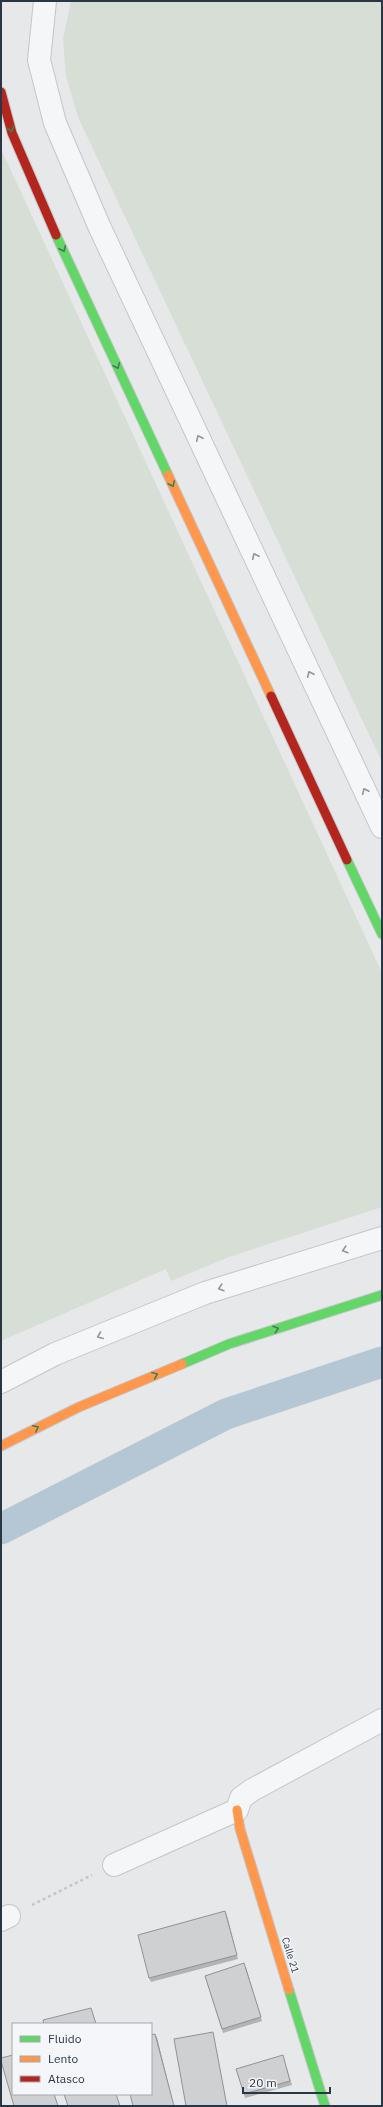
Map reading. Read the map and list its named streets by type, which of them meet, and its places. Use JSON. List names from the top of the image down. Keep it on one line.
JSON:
{"streets":{"street":["Calle 21"]},"legend":["Fluido","Lento","Atasco"],"scale_bar":"20 m"}
